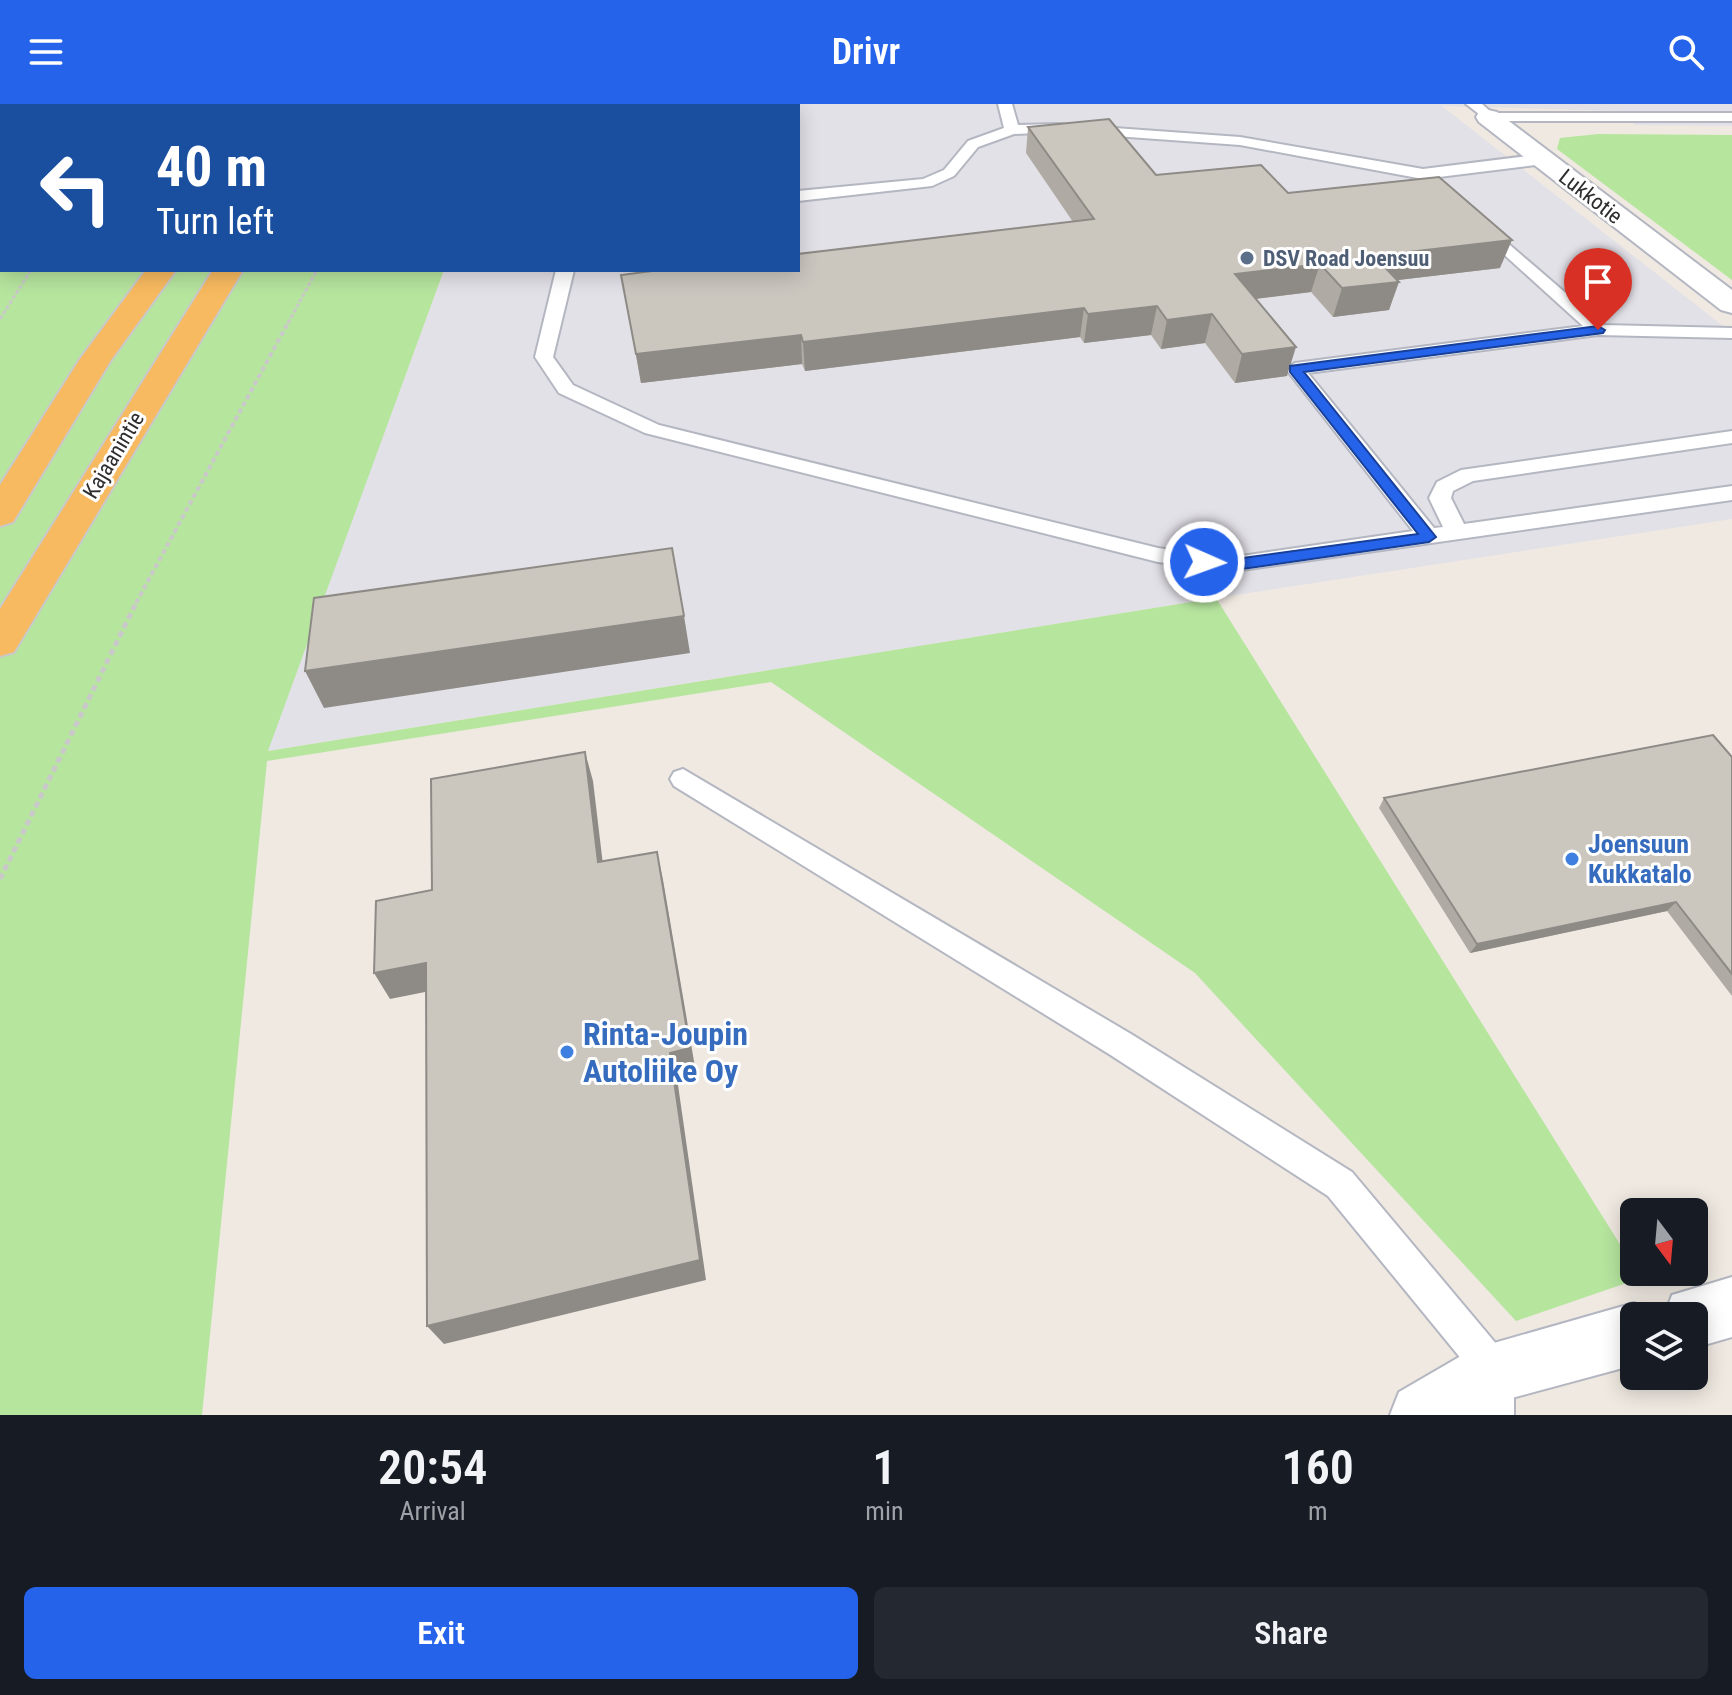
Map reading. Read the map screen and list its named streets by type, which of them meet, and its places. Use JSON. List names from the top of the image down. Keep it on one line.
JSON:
{"streets":{"highway":["Kajaanintie"],"street":["Lukkotie"]},"places":["DSV Road Joensuu","Joensuun Kukkatalo","Rinta-Joupin Autoliike Oy"],"north":"bottom","page":{"header":"Drivr","turn":["40 m","Turn left"],"eta":["20:54","Arrival","1","min","160","m"],"buttons":["Exit","Share"]}}
